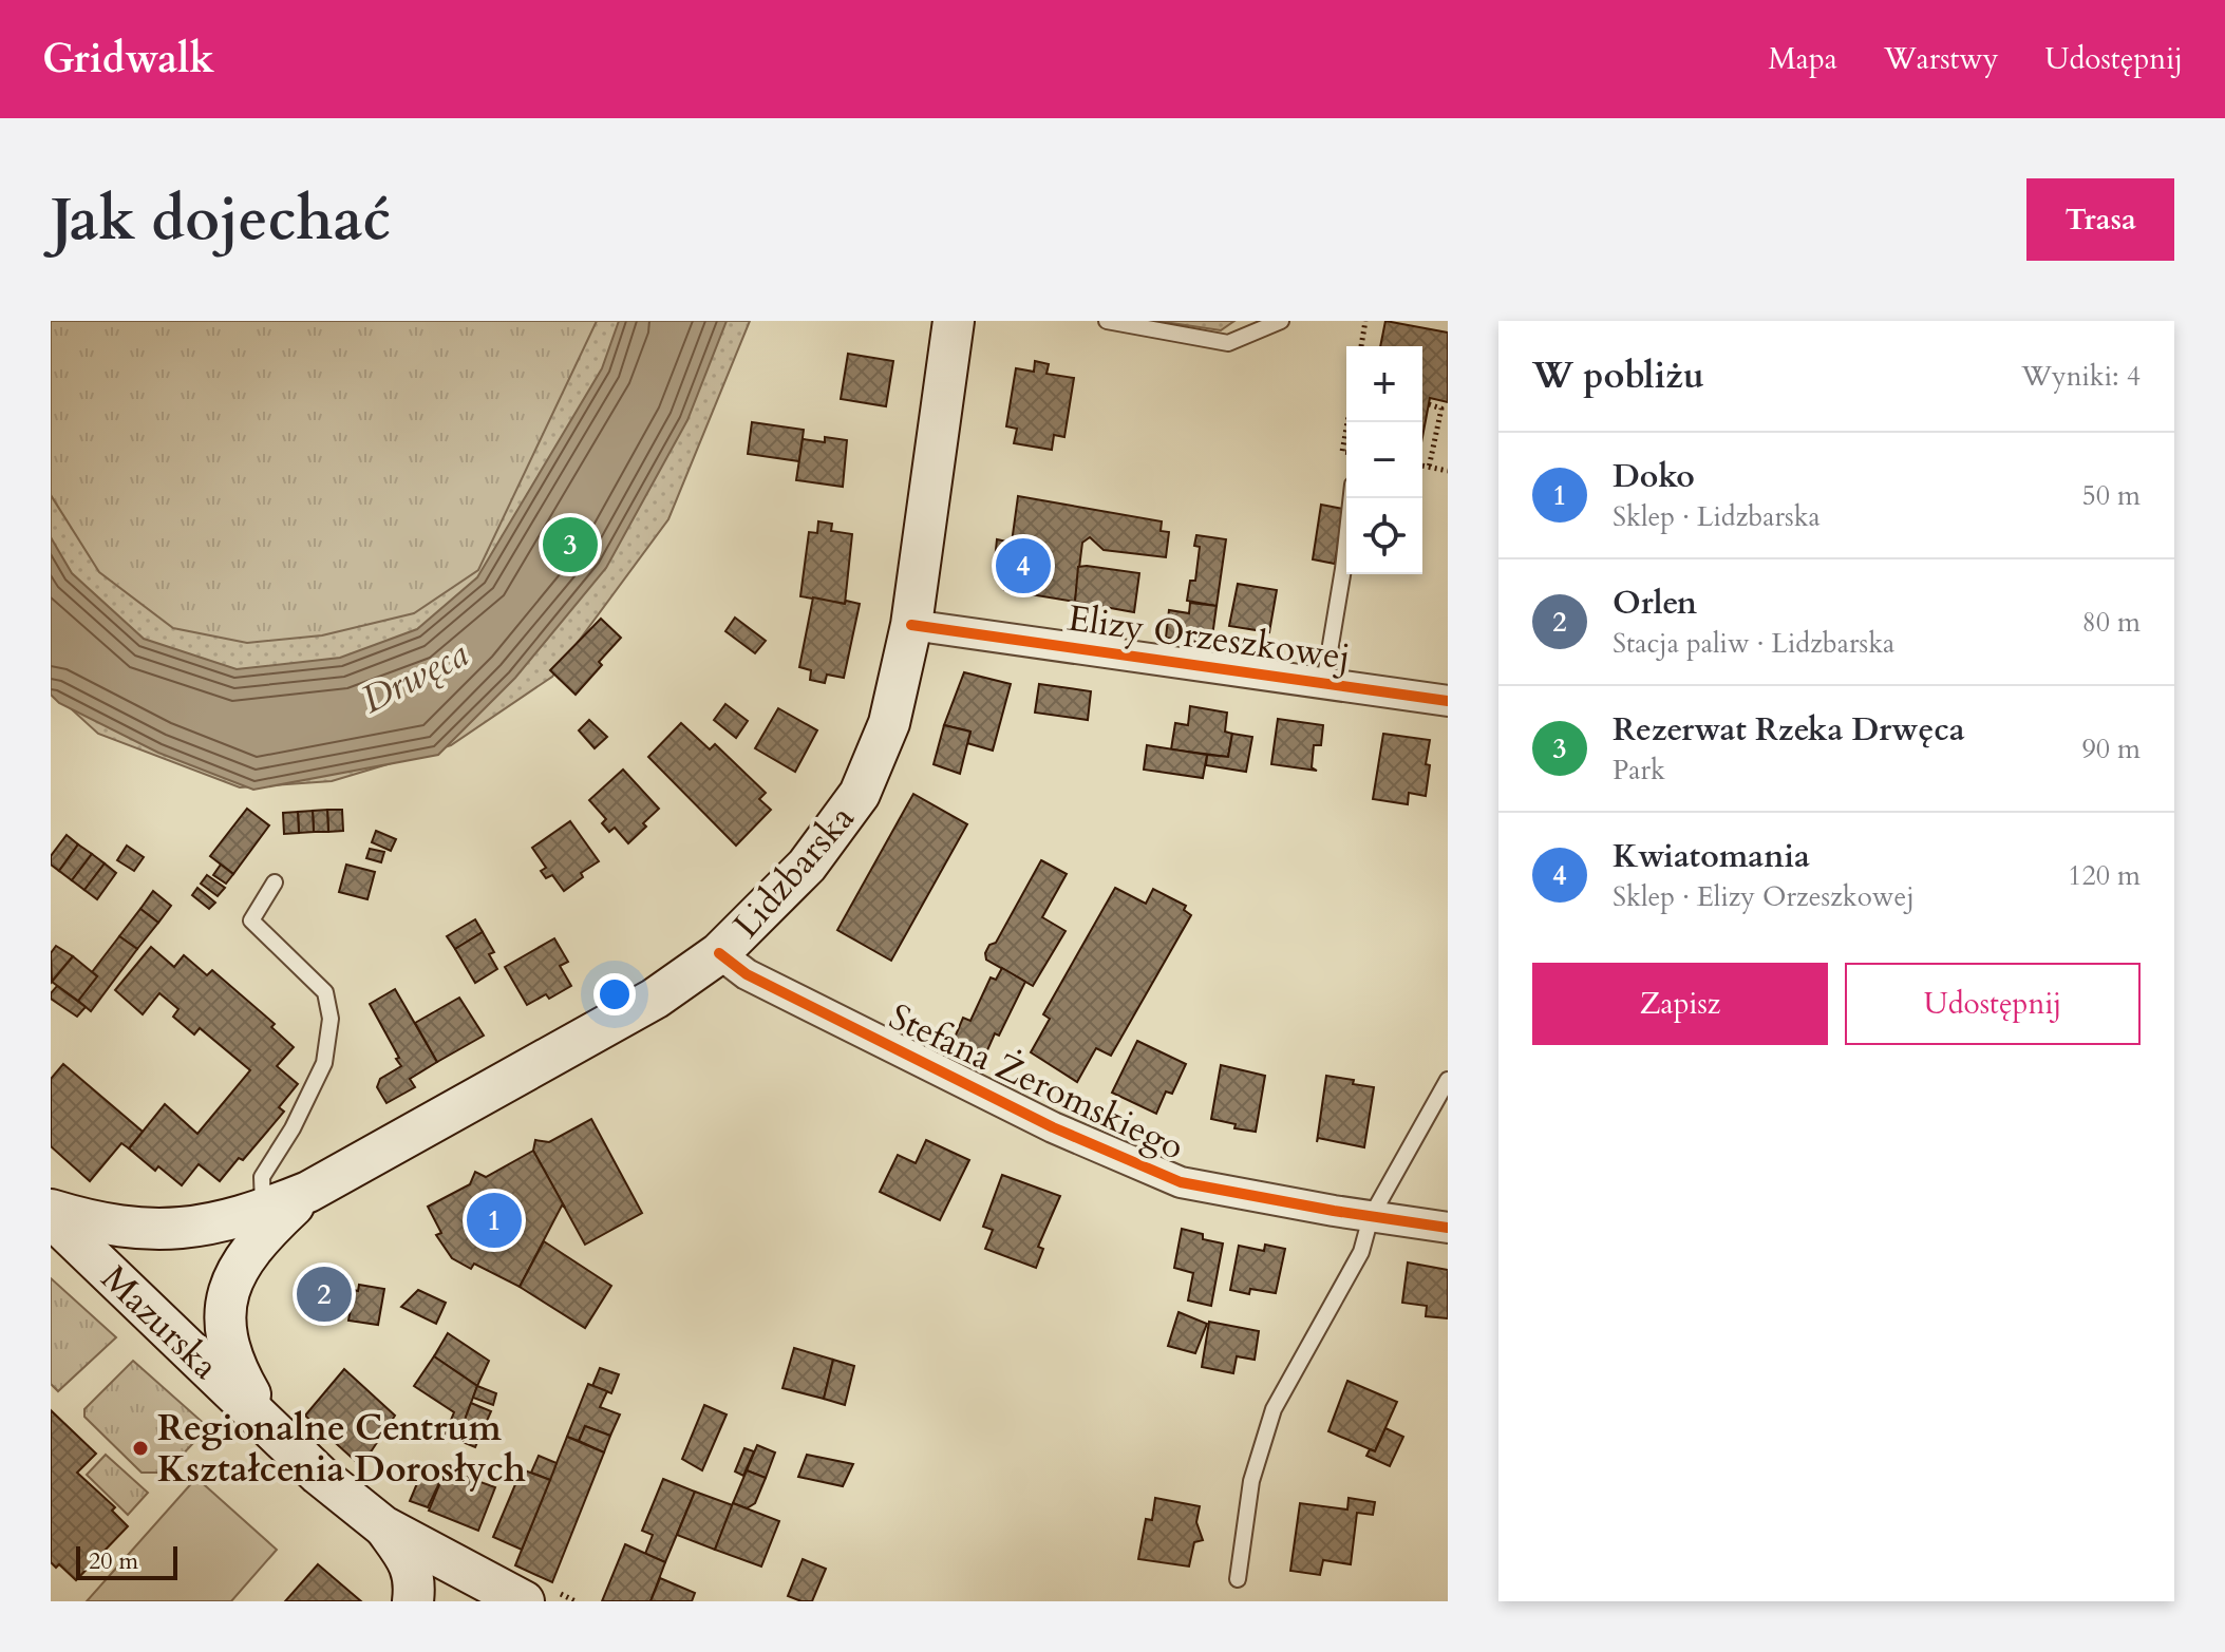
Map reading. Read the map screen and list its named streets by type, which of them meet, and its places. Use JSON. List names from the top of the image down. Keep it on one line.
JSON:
{"streets":{"main road":["Lidzbarska","Mazurska"],"street":["Elizy Orzeszkowej","Stefana Żeromskiego"]},"crossings":[["Elizy Orzeszkowej","Lidzbarska"],["Lidzbarska","Stefana Żeromskiego"],["Lidzbarska","Mazurska"]],"water":["Drwęca"],"places":["Regionalne Centrum Kształcenia Dorosłych"],"scale_bar":"20 m","page":{"header":"Gridwalk","nav":["Mapa","Warstwy","Udostępnij"],"buttons":["Trasa",["Zapisz","Udostępnij"]],"title":"Jak dojechać","heading":["W pobliżu","Wyniki: 4"],"map_buttons":["+","−"],"list":[{"mark":"1","name":"Doko","note":"Sklep · Lidzbarska","value":"50 m"},{"mark":"2","name":"Orlen","note":"Stacja paliw · Lidzbarska","value":"80 m"},{"mark":"3","name":"Rezerwat Rzeka Drwęca","note":"Park","value":"90 m"},{"mark":"4","name":"Kwiatomania","note":"Sklep · Elizy Orzeszkowej","value":"120 m"}],"pins":["3","4","1","2"],"scale":"20 m"}}
